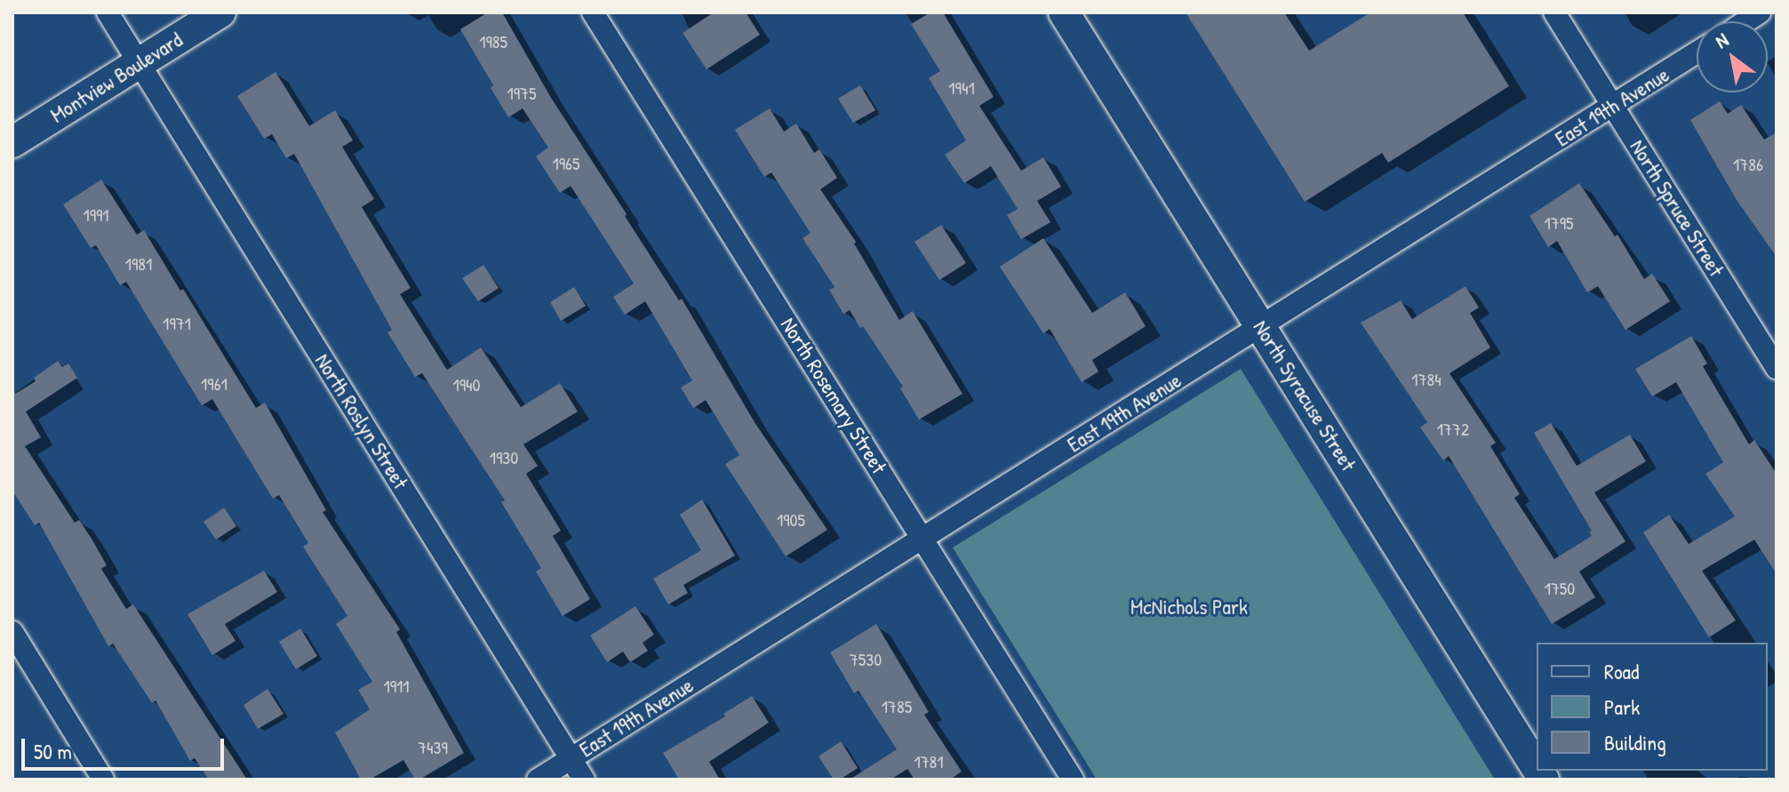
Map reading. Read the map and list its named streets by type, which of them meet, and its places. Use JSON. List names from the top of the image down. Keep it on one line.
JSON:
{"streets":{"street":["Montview Boulevard","East 19th Avenue","North Spruce Street","North Rosemary Street","North Syracuse Street","North Roslyn Street"]},"crossings":[["Montview Boulevard","North Roslyn Street"],["East 19th Avenue","North Spruce Street"],["East 19th Avenue","North Rosemary Street"],["East 19th Avenue","North Syracuse Street"],["East 19th Avenue","North Roslyn Street"]],"parks":["McNichols Park"],"house_numbers":["1985","1941","1975","1965","1786","1991","1795","1981","1971","1784","1961","1940","1772","1930","1905","1750","7530","1911","1785","7439","1781"],"legend":["Road","Park","Building"],"scale_bar":"50 m","north":"top left"}
